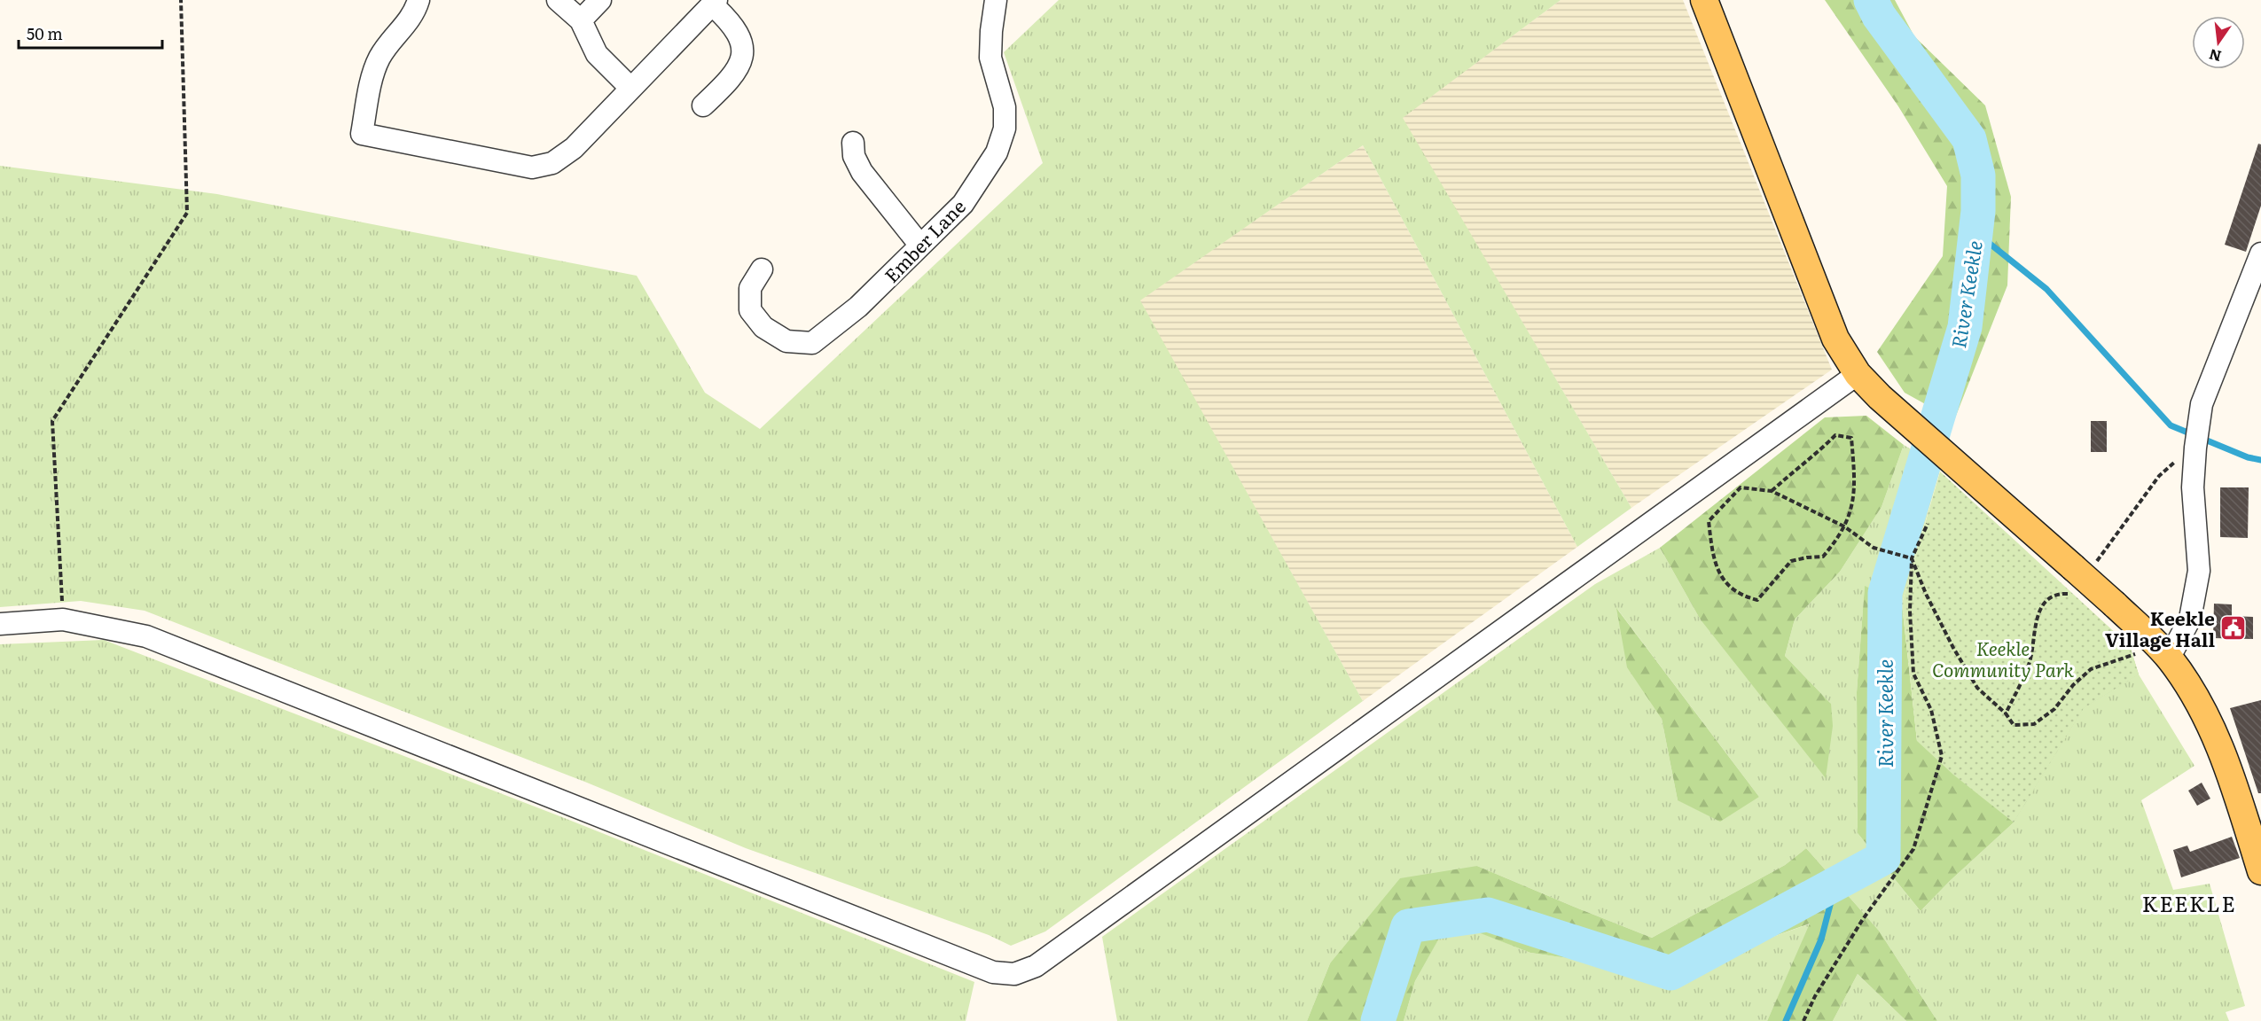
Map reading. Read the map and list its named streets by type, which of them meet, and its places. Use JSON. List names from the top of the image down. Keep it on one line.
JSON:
{"streets":{"street":["Ember Lane"]},"districts":["KEEKLE"],"water":["River Keekle"],"parks":["Keekle Community Park"],"places":{"public building":["Keekle Village Hall"]},"scale_bar":"50 m","north":"bottom"}
